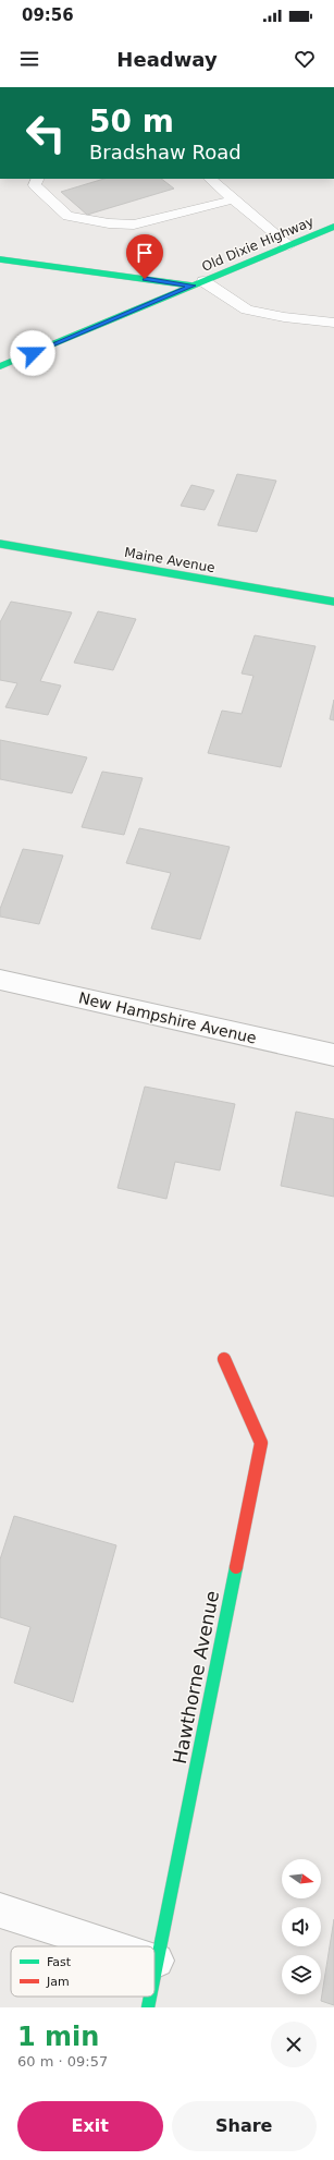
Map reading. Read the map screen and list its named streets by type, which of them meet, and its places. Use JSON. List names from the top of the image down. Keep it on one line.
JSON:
{"streets":{"street":["Old Dixie Highway","Maine Avenue","New Hampshire Avenue","Hawthorne Avenue"]},"legend":["Fast","Jam"],"north":"right","page":{"status":"09:56","header":"Headway","turn":["50 m","Bradshaw Road"],"heading":["1 min","60 m · 09:57"],"buttons":["Exit","Share"]}}
